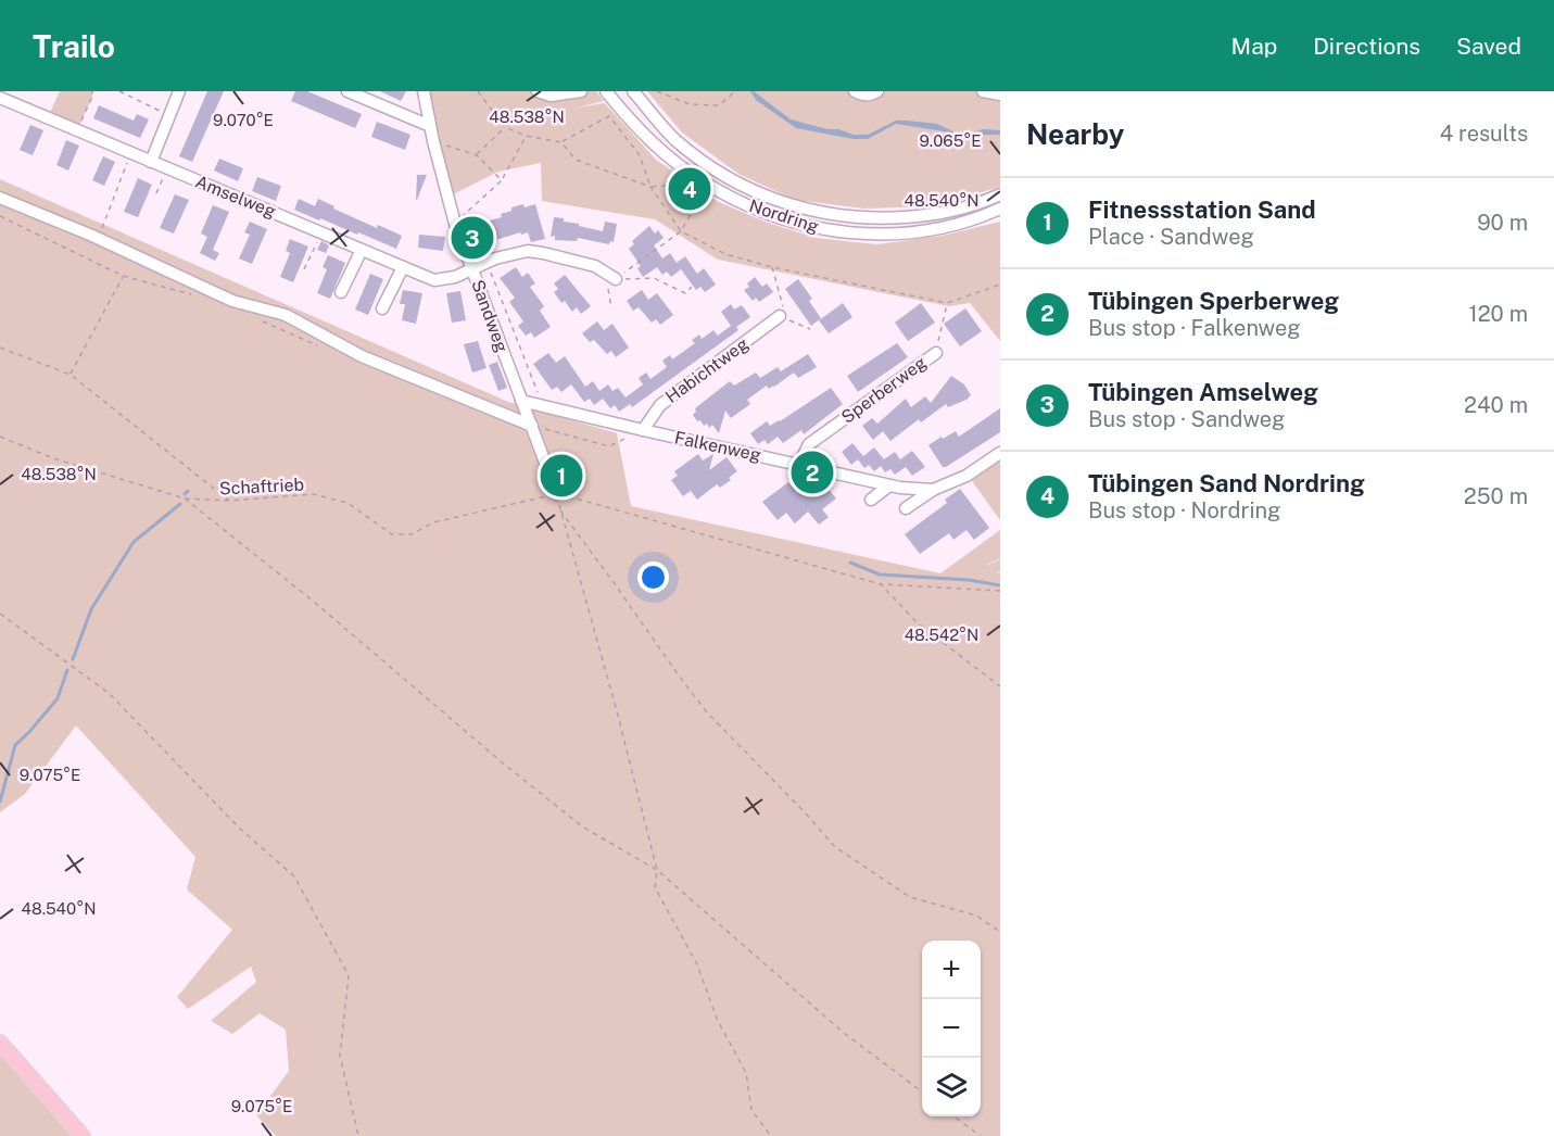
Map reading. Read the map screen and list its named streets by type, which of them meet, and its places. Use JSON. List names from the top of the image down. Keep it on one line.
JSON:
{"streets":{"street":["Amselweg","Nordring","Sandweg","Habichtweg","Sperberweg","Falkenweg"],"path":["Schaftrieb"]},"crossings":[["Amselweg","Sandweg"],["Sandweg","Falkenweg"],["Sandweg","Schaftrieb"],["Habichtweg","Falkenweg"],["Sperberweg","Falkenweg"]],"page":{"header":"Trailo","nav":["Map","Directions","Saved"],"heading":["Nearby","4 results"],"pins":["4","3","2","1"],"list":[{"mark":"1","name":"Fitnessstation Sand","note":"Place · Sandweg","value":"90 m"},{"mark":"2","name":"Tübingen Sperberweg","note":"Bus stop · Falkenweg","value":"120 m"},{"mark":"3","name":"Tübingen Amselweg","note":"Bus stop · Sandweg","value":"240 m"},{"mark":"4","name":"Tübingen Sand Nordring","note":"Bus stop · Nordring","value":"250 m"}],"map_buttons":["+","−"]},"coordinates":["48.538°N","9.070°E","9.065°E","48.540°N","48.542°N","9.075°E"]}
